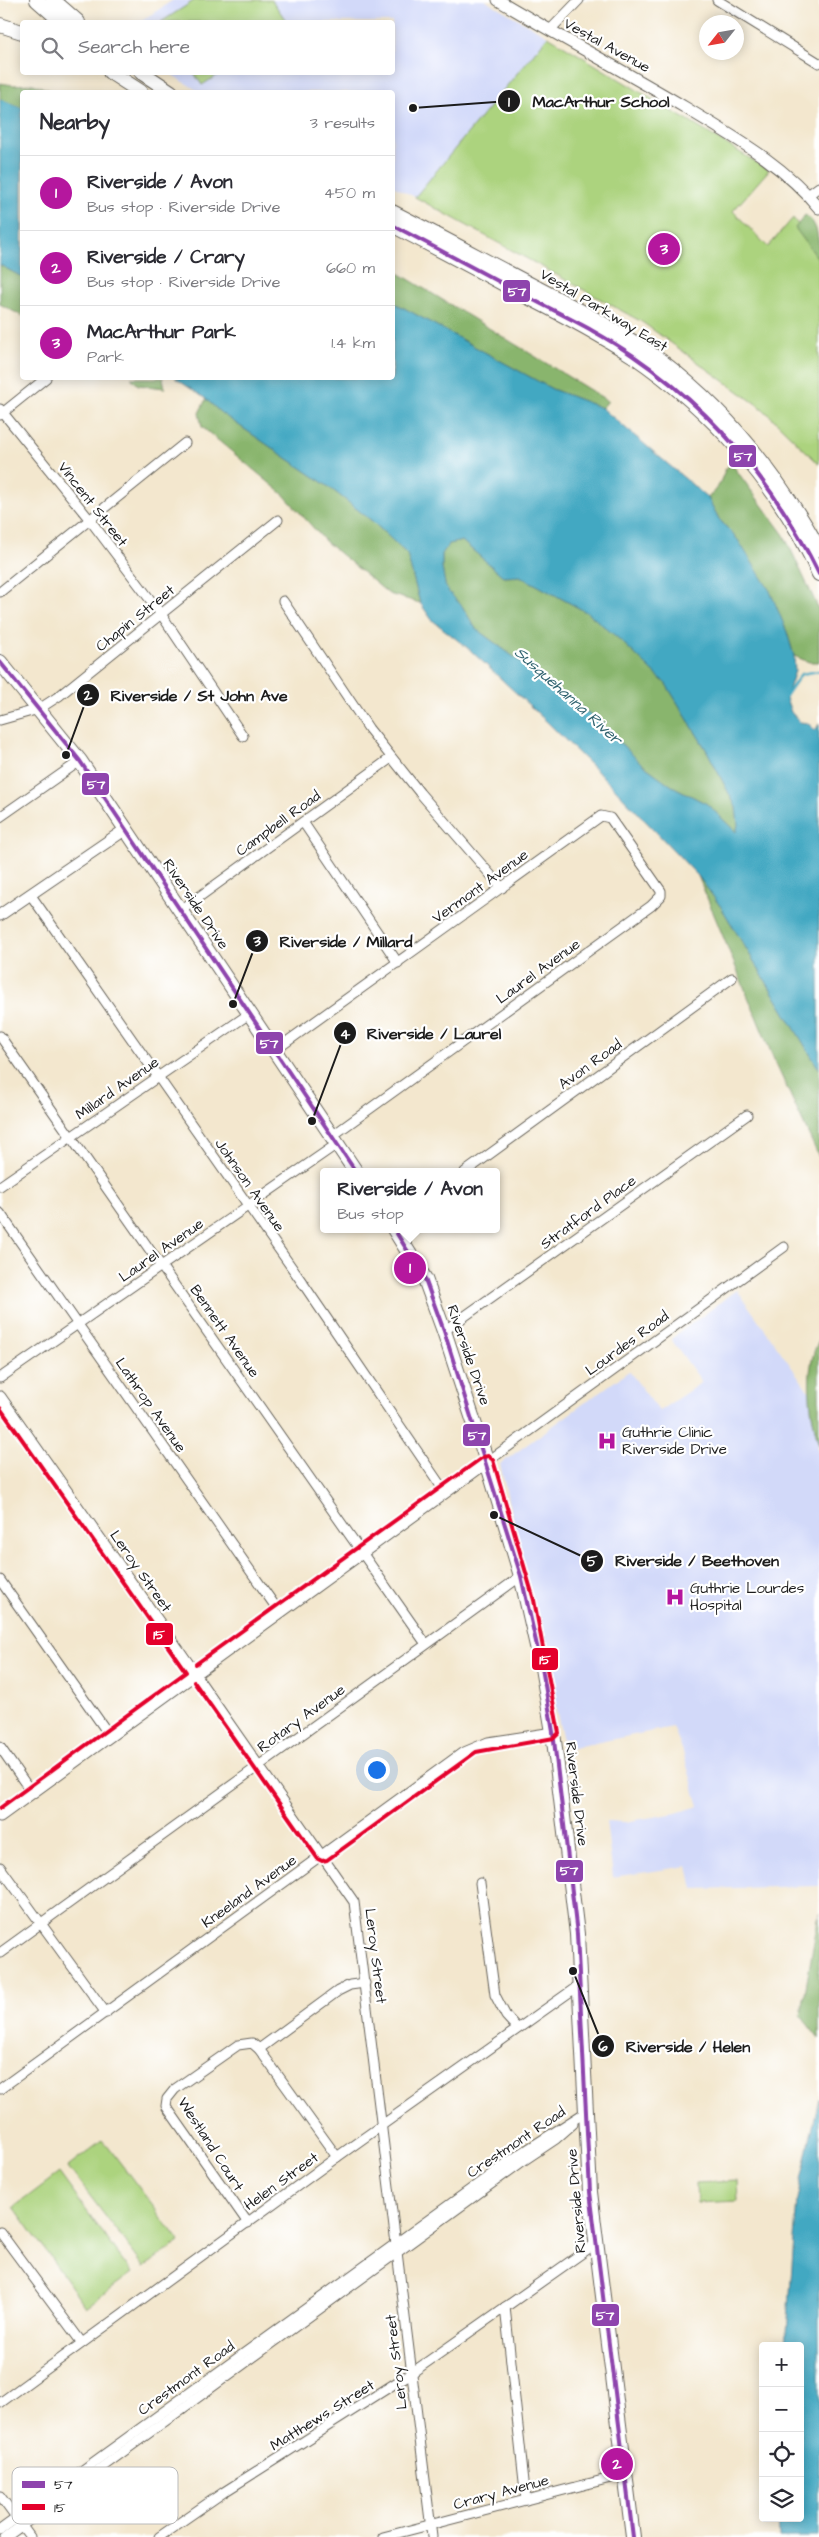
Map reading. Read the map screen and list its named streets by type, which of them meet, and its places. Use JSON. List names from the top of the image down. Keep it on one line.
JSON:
{"streets":{"main road":["Vestal Parkway East","Riverside Drive"],"street":["Vestal Avenue","Vincent Street","Chapin Street","Campbell Road","Vermont Avenue","Laurel Avenue","Avon Road","Millard Avenue","Johnson Avenue","Stratford Place","Bennett Avenue","Lourdes Road","Lathrop Avenue","Leroy Street","Rotary Avenue","Kneeland Avenue","Crestmont Road","Westland Court","Helen Street","Matthews Street","Crary Avenue"]},"crossings":[["Vincent Street","Chapin Street"],["Chapin Street","Riverside Drive"],["Campbell Road","Riverside Drive"],["Vermont Avenue","Riverside Drive"],["Vermont Avenue","Laurel Avenue"],["Riverside Drive","Laurel Avenue"],["Riverside Drive","Millard Avenue"],["Riverside Drive","Stratford Place"],["Riverside Drive","Lourdes Road"],["Riverside Drive","Rotary Avenue"],["Riverside Drive","Kneeland Avenue"],["Riverside Drive","Crestmont Road"],["Riverside Drive","Helen Street"],["Riverside Drive","Matthews Street"],["Riverside Drive","Crary Avenue"],["Laurel Avenue","Johnson Avenue"],["Laurel Avenue","Bennett Avenue"],["Laurel Avenue","Lathrop Avenue"],["Millard Avenue","Johnson Avenue"],["Millard Avenue","Bennett Avenue"],["Bennett Avenue","Rotary Avenue"],["Leroy Street","Rotary Avenue"],["Leroy Street","Kneeland Avenue"],["Leroy Street","Crestmont Road"],["Leroy Street","Helen Street"],["Leroy Street","Matthews Street"],["Leroy Street","Crary Avenue"],["Westland Court","Helen Street"]],"water":["Susquehanna River"],"places":{"other":["MacArthur School","Riverside / St John Ave","Riverside / Millard","Riverside / Laurel","Riverside / Beethoven","Riverside / Helen"],"hospital":["Guthrie Clinic Riverside Drive","Guthrie Lourdes Hospital"]},"lines":["transit line 57","transit line 15"],"legend":["57","15"],"north":"bottom left","page":{"search":"Search here","heading":["Nearby","3 results"],"list":[{"mark":"1","name":"Riverside / Avon","note":"Bus stop · Riverside Drive","value":"450 m"},{"mark":"2","name":"Riverside / Crary","note":"Bus stop · Riverside Drive","value":"660 m"},{"mark":"3","name":"MacArthur Park","note":"Park","value":"1.4 km"}],"pins":["3","1","2"],"popup":["Riverside / Avon","Bus stop"],"map_buttons":["+","−"]}}
